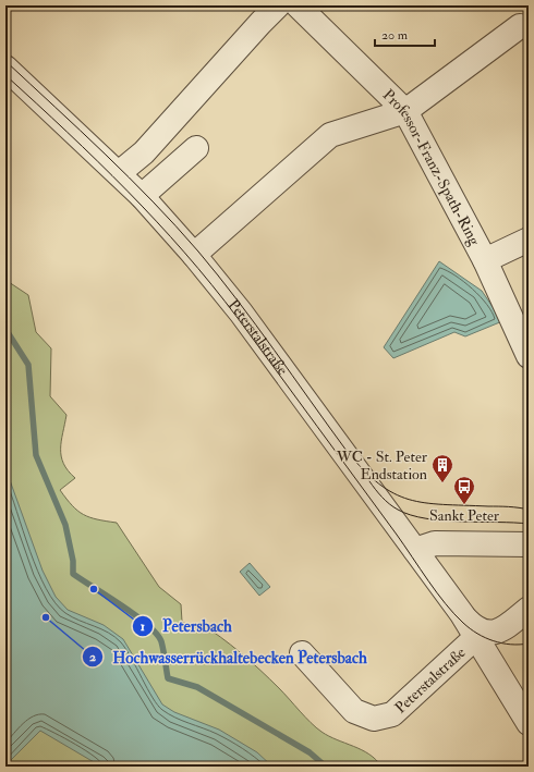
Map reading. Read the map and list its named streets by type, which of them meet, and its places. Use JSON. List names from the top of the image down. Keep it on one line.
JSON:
{"streets":{"street":["Professor-Franz-Spath-Ring","Peterstalstraße"]},"places":{"building":["WC - St. Peter Endstation"],"bus stop":["Sankt Peter"],"other":["Petersbach","Hochwasserrückhaltebecken Petersbach"]},"scale_bar":"20 m"}
